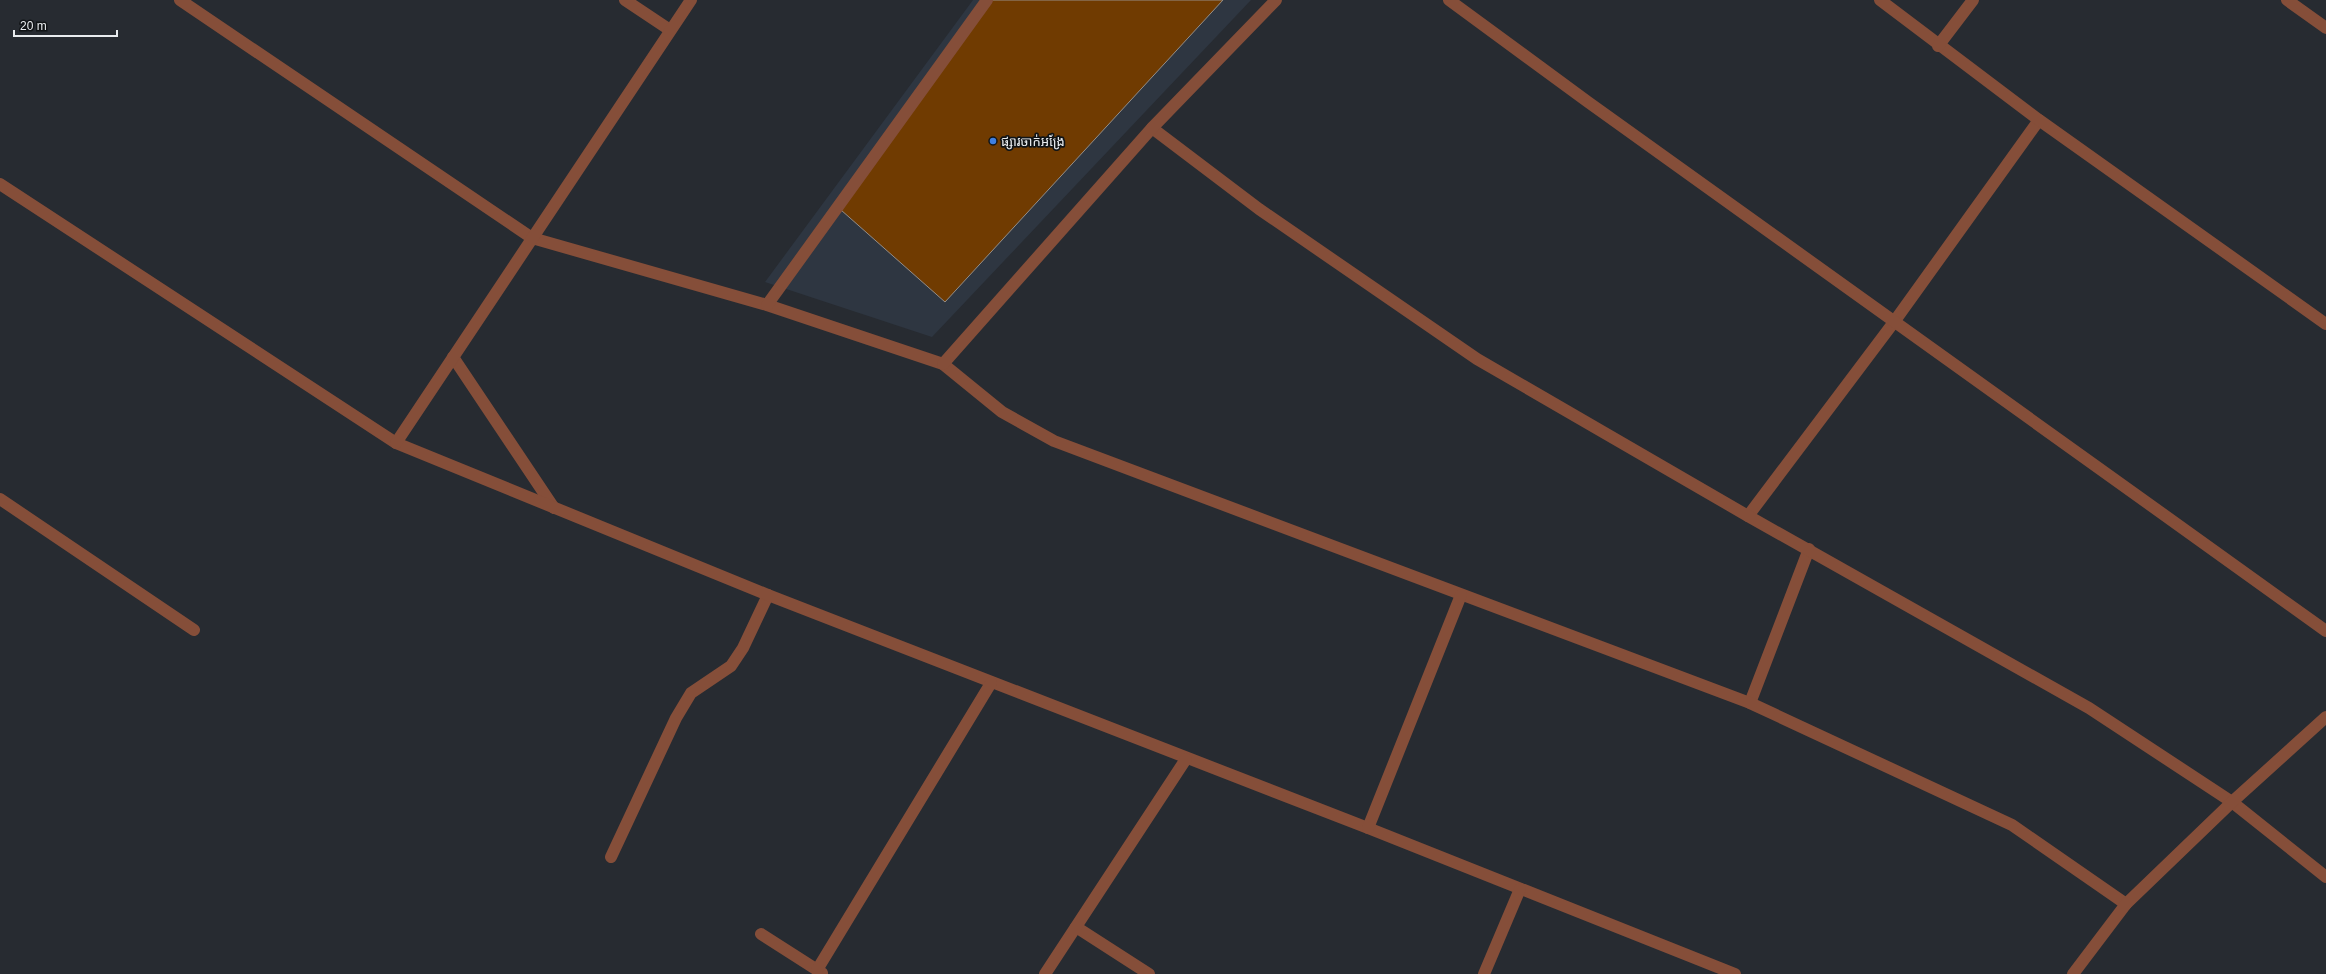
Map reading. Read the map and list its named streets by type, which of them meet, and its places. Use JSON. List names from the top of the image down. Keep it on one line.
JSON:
{"places":["ផ្សារចាក់អង្រែ"],"scale_bar":"20 m"}
